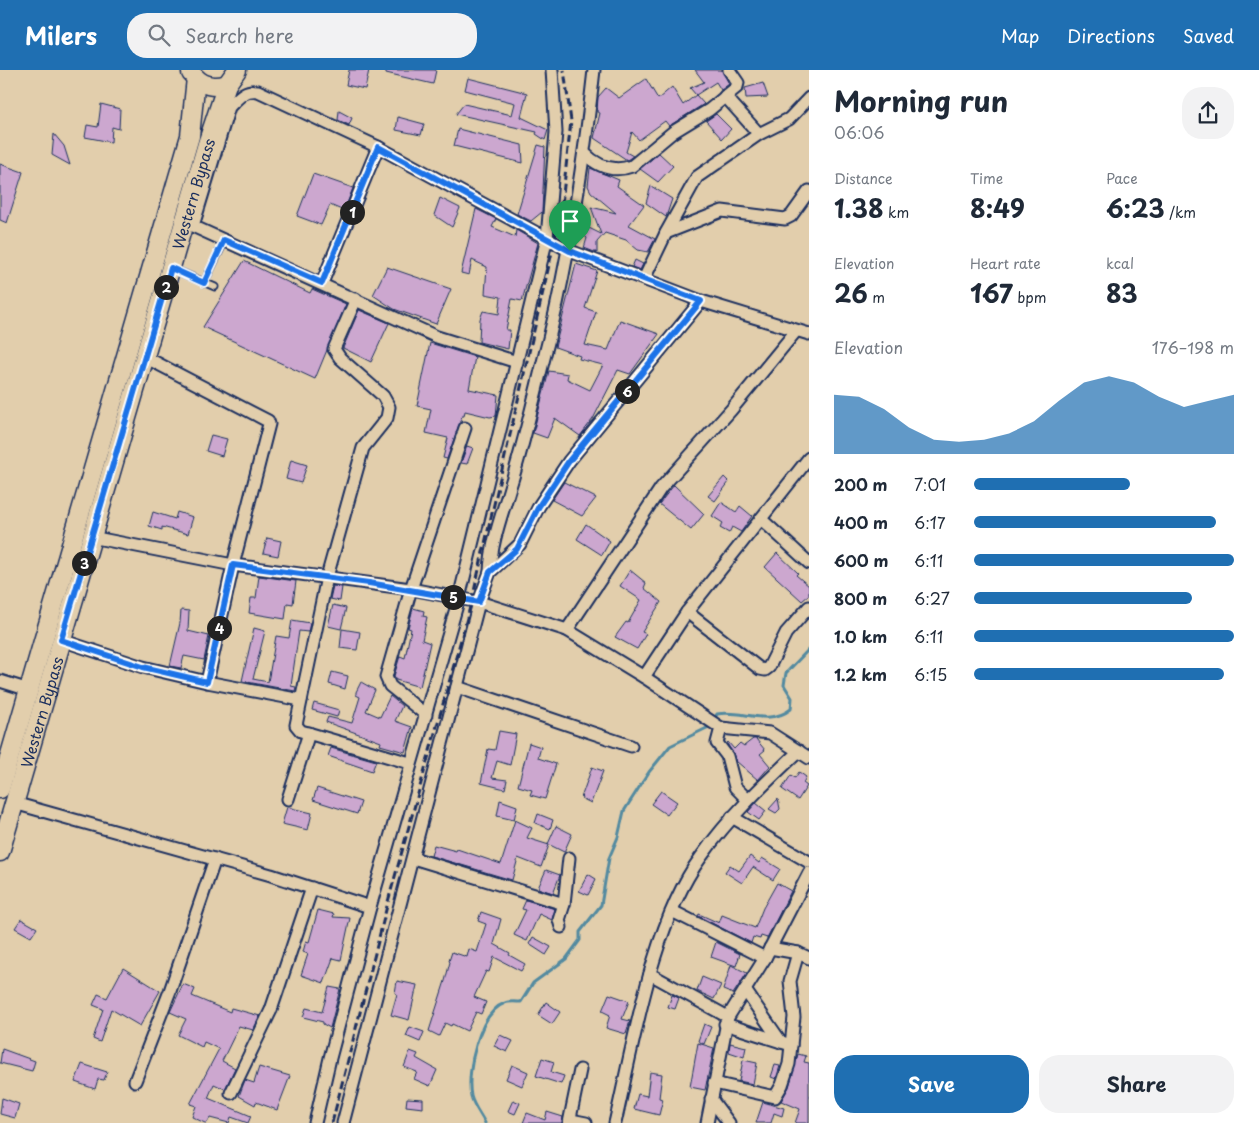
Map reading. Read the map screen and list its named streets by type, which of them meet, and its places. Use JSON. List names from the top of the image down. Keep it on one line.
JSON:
{"streets":{"main road":["Western Bypass"]},"page":{"header":"Milers","search":"Search here","nav":["Map","Directions","Saved"],"heading":["Morning run","06:06"],"stats":[["Distance","1.38 km"],["Time","8:49"],["Pace","6:23 /km"],["Elevation","26 m"],["Heart rate","167 bpm"],["kcal","83"]],"pins":["1","2","6","3","5","4"],"chart":["Elevation","176–198 m"],"list":[{"name":"200 m","note":"7:01"},{"name":"400 m","note":"6:17"},{"name":"600 m","note":"6:11"},{"name":"800 m","note":"6:27"},{"name":"1.0 km","note":"6:11"},{"name":"1.2 km","note":"6:15"}],"buttons":["Save","Share"]}}
